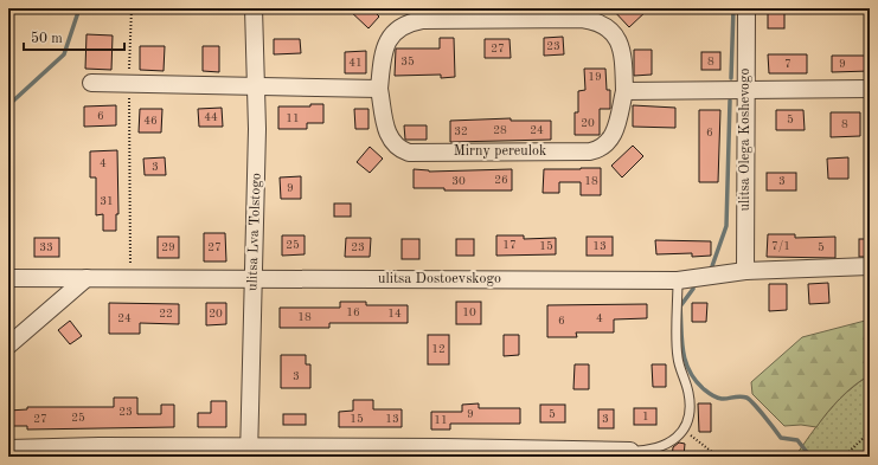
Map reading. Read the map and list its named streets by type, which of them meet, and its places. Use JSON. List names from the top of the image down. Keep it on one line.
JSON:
{"streets":{"street":["ulitsa Olega Koshevogo","Mirny pereulok","ulitsa Lva Tolstogo","ulitsa Dostoevskogo"]},"crossings":[["ulitsa Olega Koshevogo","ulitsa Dostoevskogo"],["ulitsa Lva Tolstogo","ulitsa Dostoevskogo"]],"house_numbers":["23","27","35","8","41","7","9","19","6","44","11","5","46","20","8","28","24","32","6","4","3","26","30","18","3","9","31","25","17","15","13","7/1","33","29","27","23","5","16","10","22","20","14","18","24","4","6","12","3","23","9","5","1","25","27","15","13","3","11"],"scale_bar":"50 m"}
